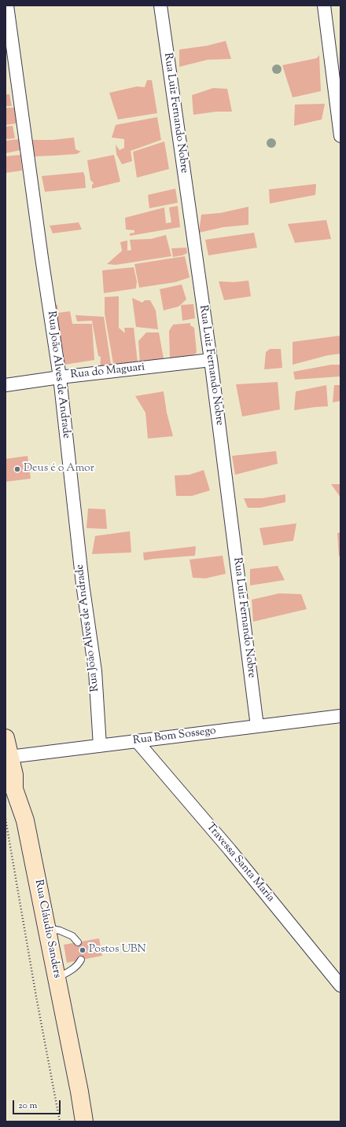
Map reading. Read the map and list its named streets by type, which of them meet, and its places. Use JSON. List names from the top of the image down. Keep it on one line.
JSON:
{"streets":{"main road":["Rua Cláudio Sanders"],"street":["Rua Luiz Fernando Nobre","Rua do Maguari","Rua João Alves de Andrade","Rua Bom Sossego","Travessa Santa Maria"]},"crossings":[["Rua Luiz Fernando Nobre","Rua do Maguari"],["Rua Luiz Fernando Nobre","Rua Bom Sossego"],["Rua do Maguari","Rua João Alves de Andrade"],["Rua João Alves de Andrade","Rua Bom Sossego"],["Rua Bom Sossego","Travessa Santa Maria"],["Rua Bom Sossego","Rua Cláudio Sanders"]],"places":["Deus é o Amor","Postos UBN"],"scale_bar":"20 m"}
